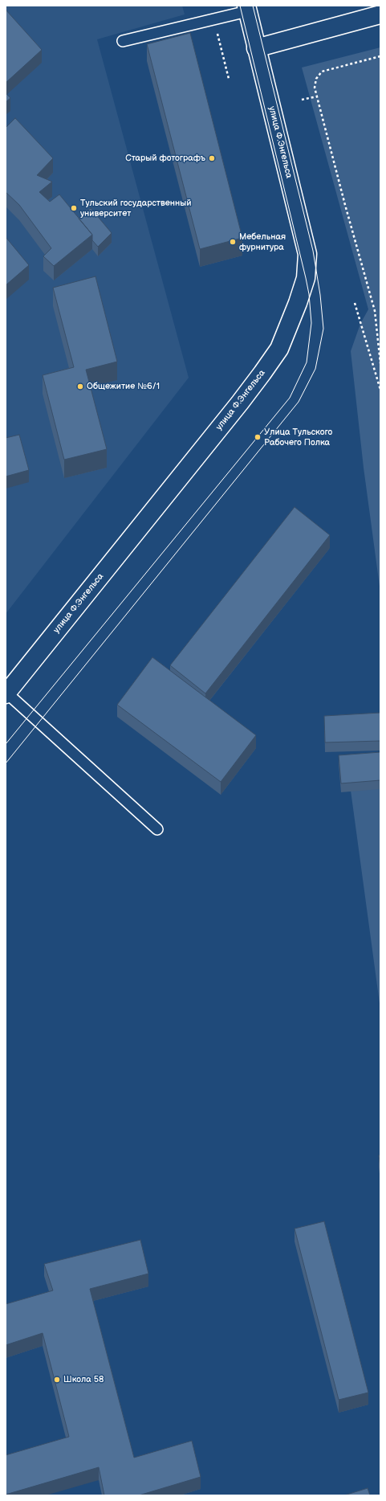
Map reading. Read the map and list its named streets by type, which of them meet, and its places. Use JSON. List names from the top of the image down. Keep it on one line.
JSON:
{"streets":{"street":["улица Ф.Энгельса"]},"places":["Старый фотографъ","Тульский государственный университет","Мебельная фурнитура","Общежитие №6/1","Улица Тульского Рабочего Полка","Школа 58"]}
